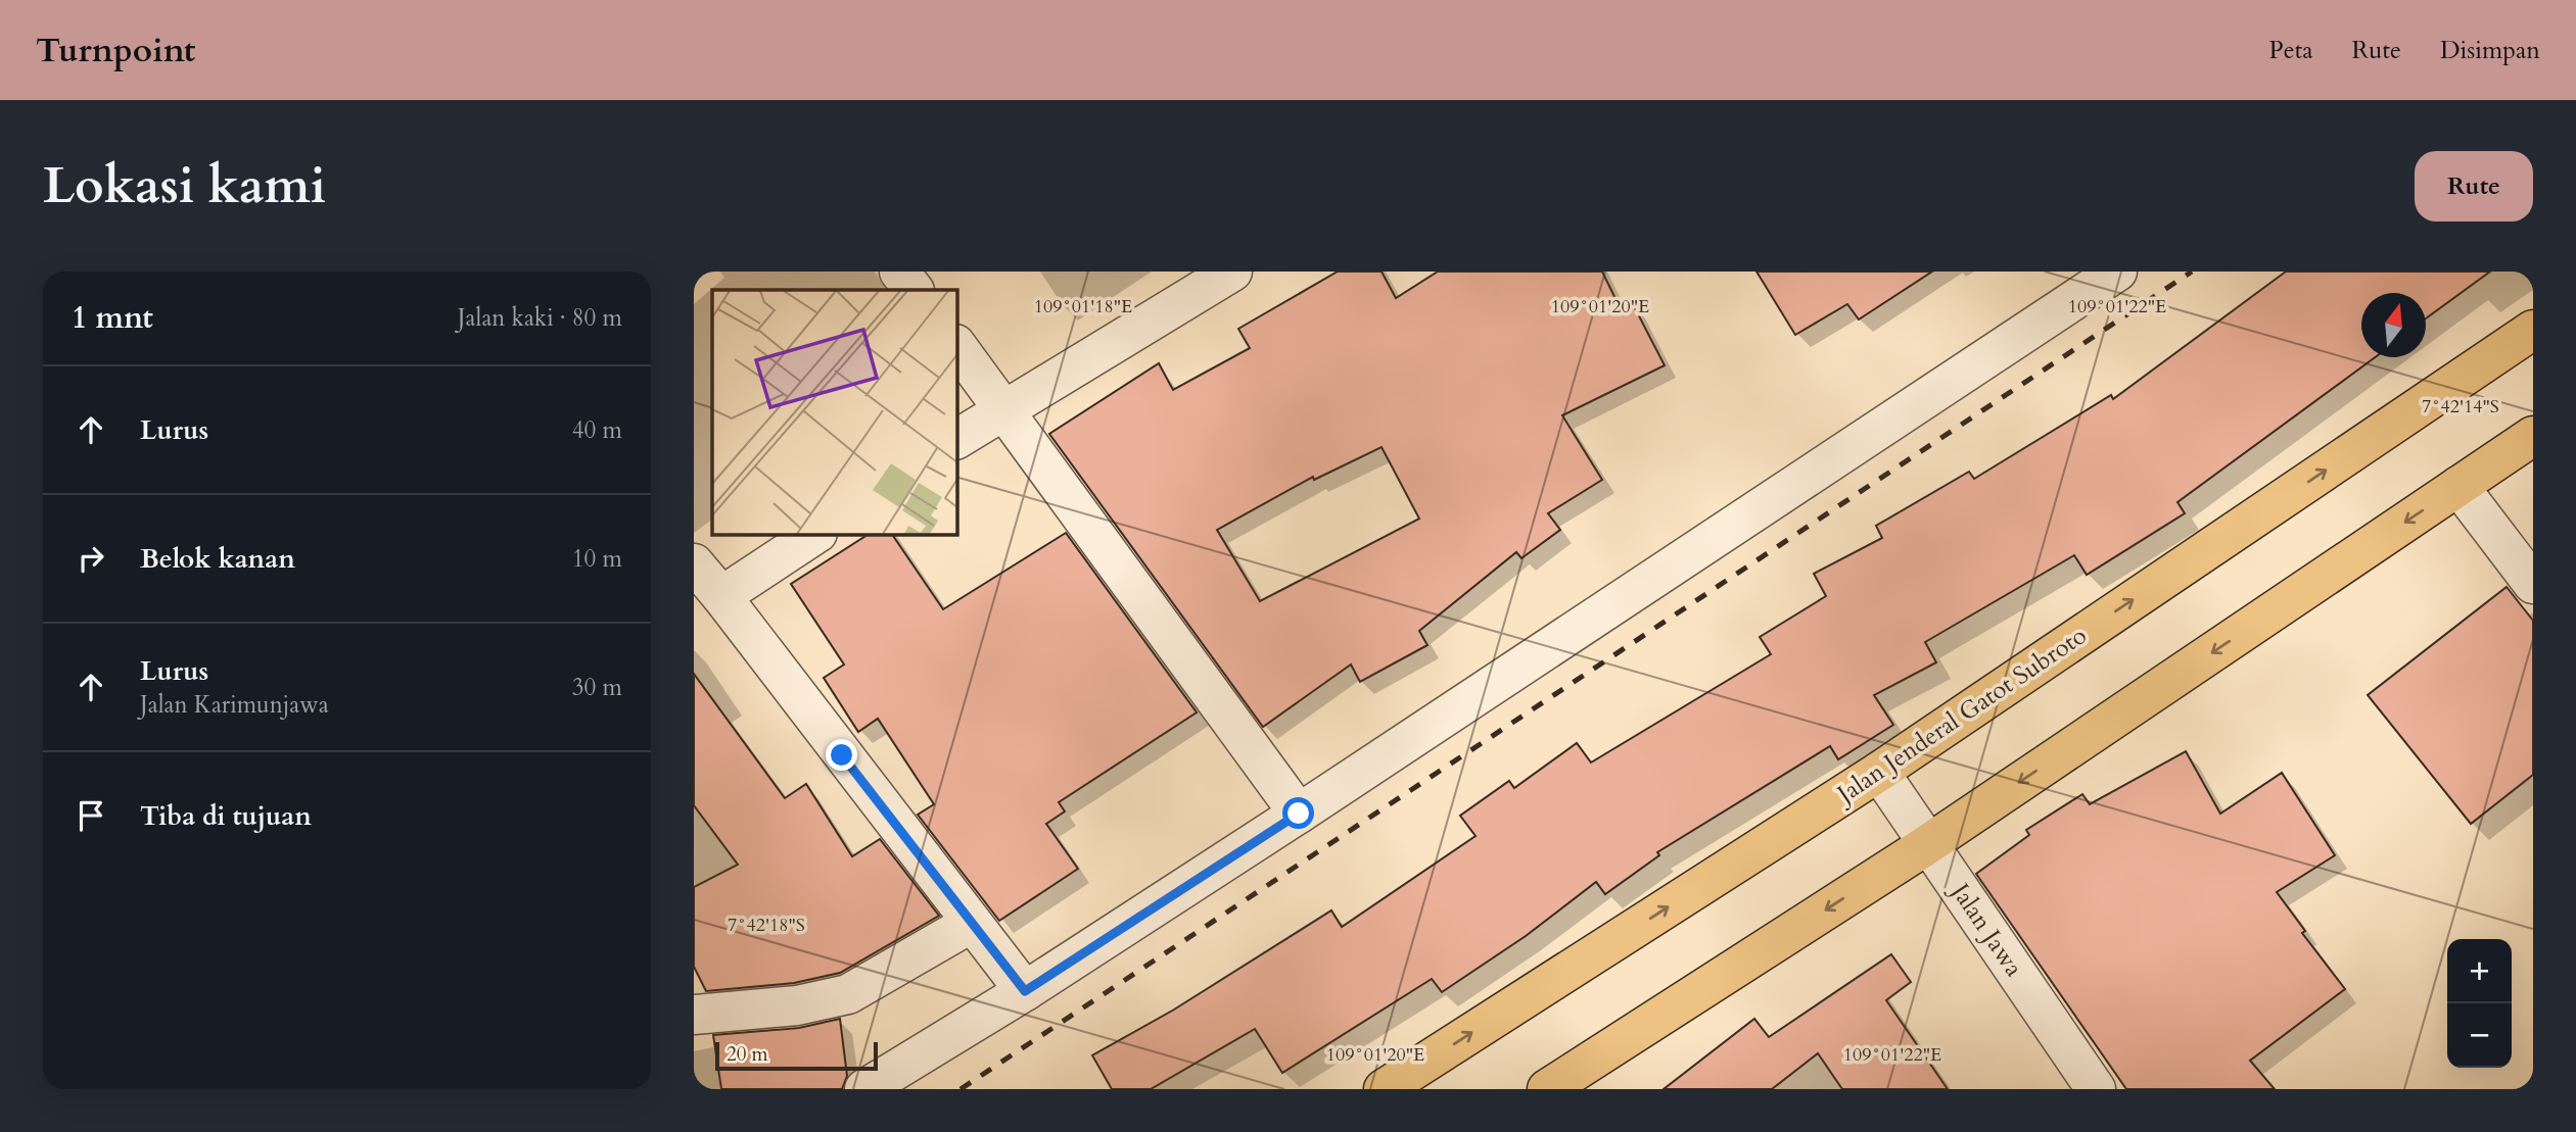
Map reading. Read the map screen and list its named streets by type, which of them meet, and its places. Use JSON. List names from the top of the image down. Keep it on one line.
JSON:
{"streets":{"main road":["Jalan Jenderal Gatot Subroto"],"street":["Jalan Jawa"]},"crossings":[["Jalan Jenderal Gatot Subroto","Jalan Jawa"]],"scale_bar":"20 m","north":"top","page":{"header":"Turnpoint","nav":["Peta","Rute","Disimpan"],"buttons":"Rute","title":"Lokasi kami","heading":["1 mnt","Jalan kaki · 80 m"],"list":[["Lurus","40 m"],["Belok kanan","10 m"],["Lurus","Jalan Karimunjawa","30 m"],"Tiba di tujuan"],"map_buttons":["+","−"],"scale":"20 m"},"coordinates":["109°01'18\"E","109°01'20\"E","109°01'22\"E","7°42'14\"S","7°42'18\"S"]}
